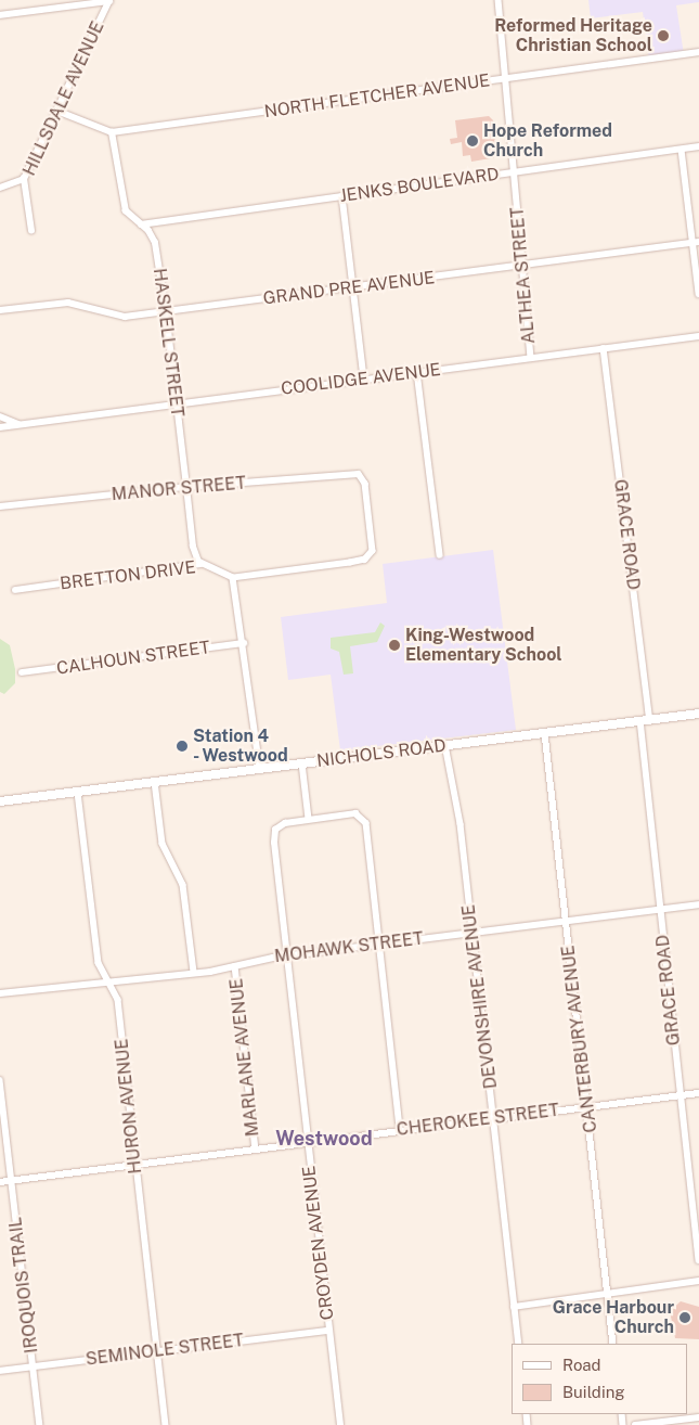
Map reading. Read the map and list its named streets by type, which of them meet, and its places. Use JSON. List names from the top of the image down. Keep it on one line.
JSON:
{"streets":{"street":["NORTH FLETCHER AVENUE","HILLSDALE AVENUE","JENKS BOULEVARD","ALTHEA STREET","GRAND PRE AVENUE","HASKELL STREET","COOLIDGE AVENUE","MANOR STREET","GRACE ROAD","BRETTON DRIVE","CALHOUN STREET","NICHOLS ROAD","MOHAWK STREET","DEVONSHIRE AVENUE","CANTERBURY AVENUE","MARLANE AVENUE","HURON AVENUE","CHEROKEE STREET","CROYDEN AVENUE","IROQUOIS TRAIL","SEMINOLE STREET"]},"crossings":[["NORTH FLETCHER AVENUE","HILLSDALE AVENUE"],["NORTH FLETCHER AVENUE","ALTHEA STREET"],["NORTH FLETCHER AVENUE","HASKELL STREET"],["JENKS BOULEVARD","ALTHEA STREET"],["JENKS BOULEVARD","HASKELL STREET"],["ALTHEA STREET","GRAND PRE AVENUE"],["ALTHEA STREET","COOLIDGE AVENUE"],["GRAND PRE AVENUE","HASKELL STREET"],["HASKELL STREET","COOLIDGE AVENUE"],["HASKELL STREET","MANOR STREET"],["HASKELL STREET","BRETTON DRIVE"],["COOLIDGE AVENUE","GRACE ROAD"],["MANOR STREET","BRETTON DRIVE"],["GRACE ROAD","NICHOLS ROAD"],["GRACE ROAD","MOHAWK STREET"],["GRACE ROAD","CHEROKEE STREET"],["NICHOLS ROAD","DEVONSHIRE AVENUE"],["NICHOLS ROAD","CANTERBURY AVENUE"],["NICHOLS ROAD","HURON AVENUE"],["MOHAWK STREET","DEVONSHIRE AVENUE"],["MOHAWK STREET","CANTERBURY AVENUE"],["MOHAWK STREET","MARLANE AVENUE"],["MOHAWK STREET","HURON AVENUE"],["MOHAWK STREET","CROYDEN AVENUE"],["DEVONSHIRE AVENUE","CHEROKEE STREET"],["CANTERBURY AVENUE","CHEROKEE STREET"],["MARLANE AVENUE","CHEROKEE STREET"],["HURON AVENUE","CHEROKEE STREET"],["HURON AVENUE","SEMINOLE STREET"],["CHEROKEE STREET","CROYDEN AVENUE"],["CHEROKEE STREET","IROQUOIS TRAIL"],["CROYDEN AVENUE","SEMINOLE STREET"],["IROQUOIS TRAIL","SEMINOLE STREET"]],"districts":["Westwood"],"places":["Reformed Heritage Christian School","Hope Reformed Church","King-Westwood Elementary School","Station 4 - Westwood","Grace Harbour Church"],"legend":["Road","Building"]}
